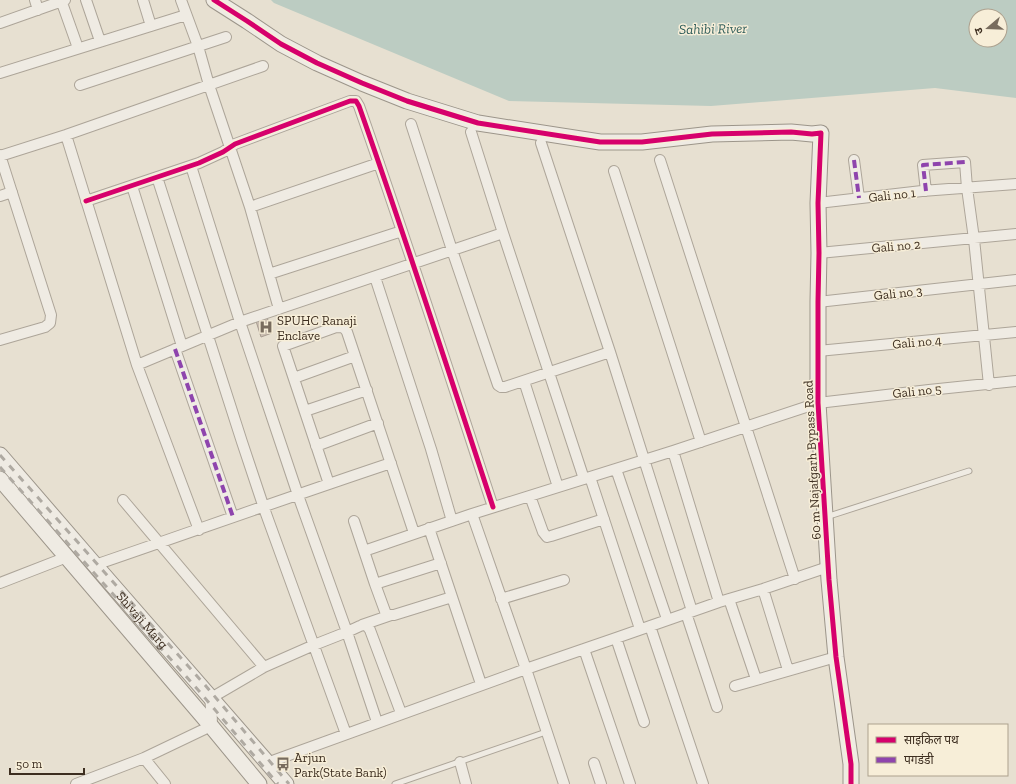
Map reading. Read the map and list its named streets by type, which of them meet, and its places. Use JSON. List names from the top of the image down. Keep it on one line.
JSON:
{"streets":{"street":["Gali no 1","Gali no 2","Gali no 3","Gali no 4","Gali no 5","60 m Najafgarh Bypass Road","Shivaji Marg"]},"crossings":[["Gali no 1","60 m Najafgarh Bypass Road"],["Gali no 2","60 m Najafgarh Bypass Road"],["Gali no 3","60 m Najafgarh Bypass Road"],["Gali no 4","60 m Najafgarh Bypass Road"],["Gali no 5","60 m Najafgarh Bypass Road"]],"water":["Sahibi River"],"places":{"hospital":["SPUHC Ranaji Enclave"],"bus stop":["Arjun Park(State Bank)"]},"legend":["साइकिल पथ","पगडंडी"],"scale_bar":"50 m","north":"left"}
